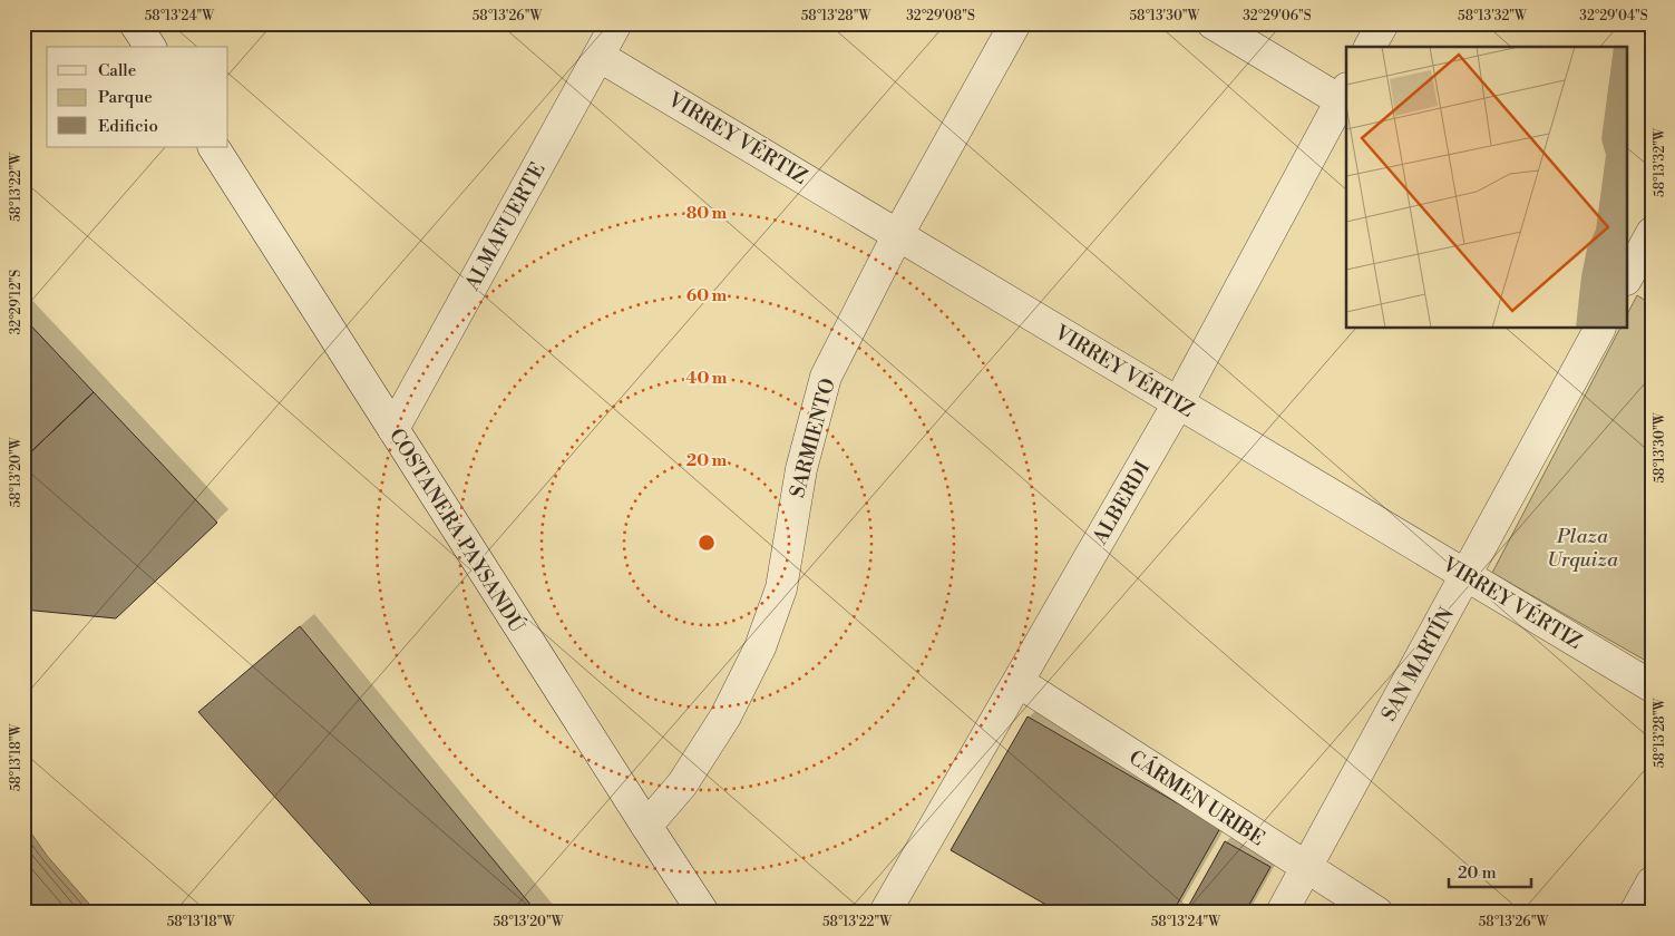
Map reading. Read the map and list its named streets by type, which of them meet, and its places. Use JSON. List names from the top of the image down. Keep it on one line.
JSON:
{"streets":{"street":["VIRREY VÉRTIZ","ALMAFUERTE","SARMIENTO","ALBERDI","COSTANERA PAYSANDÚ","SAN MARTÍN","CÁRMEN URIBE"]},"crossings":[["VIRREY VÉRTIZ","ALMAFUERTE"],["VIRREY VÉRTIZ","SARMIENTO"],["VIRREY VÉRTIZ","ALBERDI"],["VIRREY VÉRTIZ","SAN MARTÍN"],["ALMAFUERTE","COSTANERA PAYSANDÚ"],["SARMIENTO","COSTANERA PAYSANDÚ"],["ALBERDI","CÁRMEN URIBE"],["SAN MARTÍN","CÁRMEN URIBE"]],"parks":["Plaza Urquiza"],"legend":["Calle","Parque","Edificio"],"scale_bar":"20 m","coordinates":["58°13'24\"W","58°13'26\"W","58°13'28\"W","32°29'08\"S","58°13'30\"W","32°29'06\"S","58°13'32\"W","32°29'04\"S","58°13'22\"W","32°29'12\"S","58°13'20\"W","58°13'18\"W"],"rings":["80 m","60 m","40 m","20 m"]}
